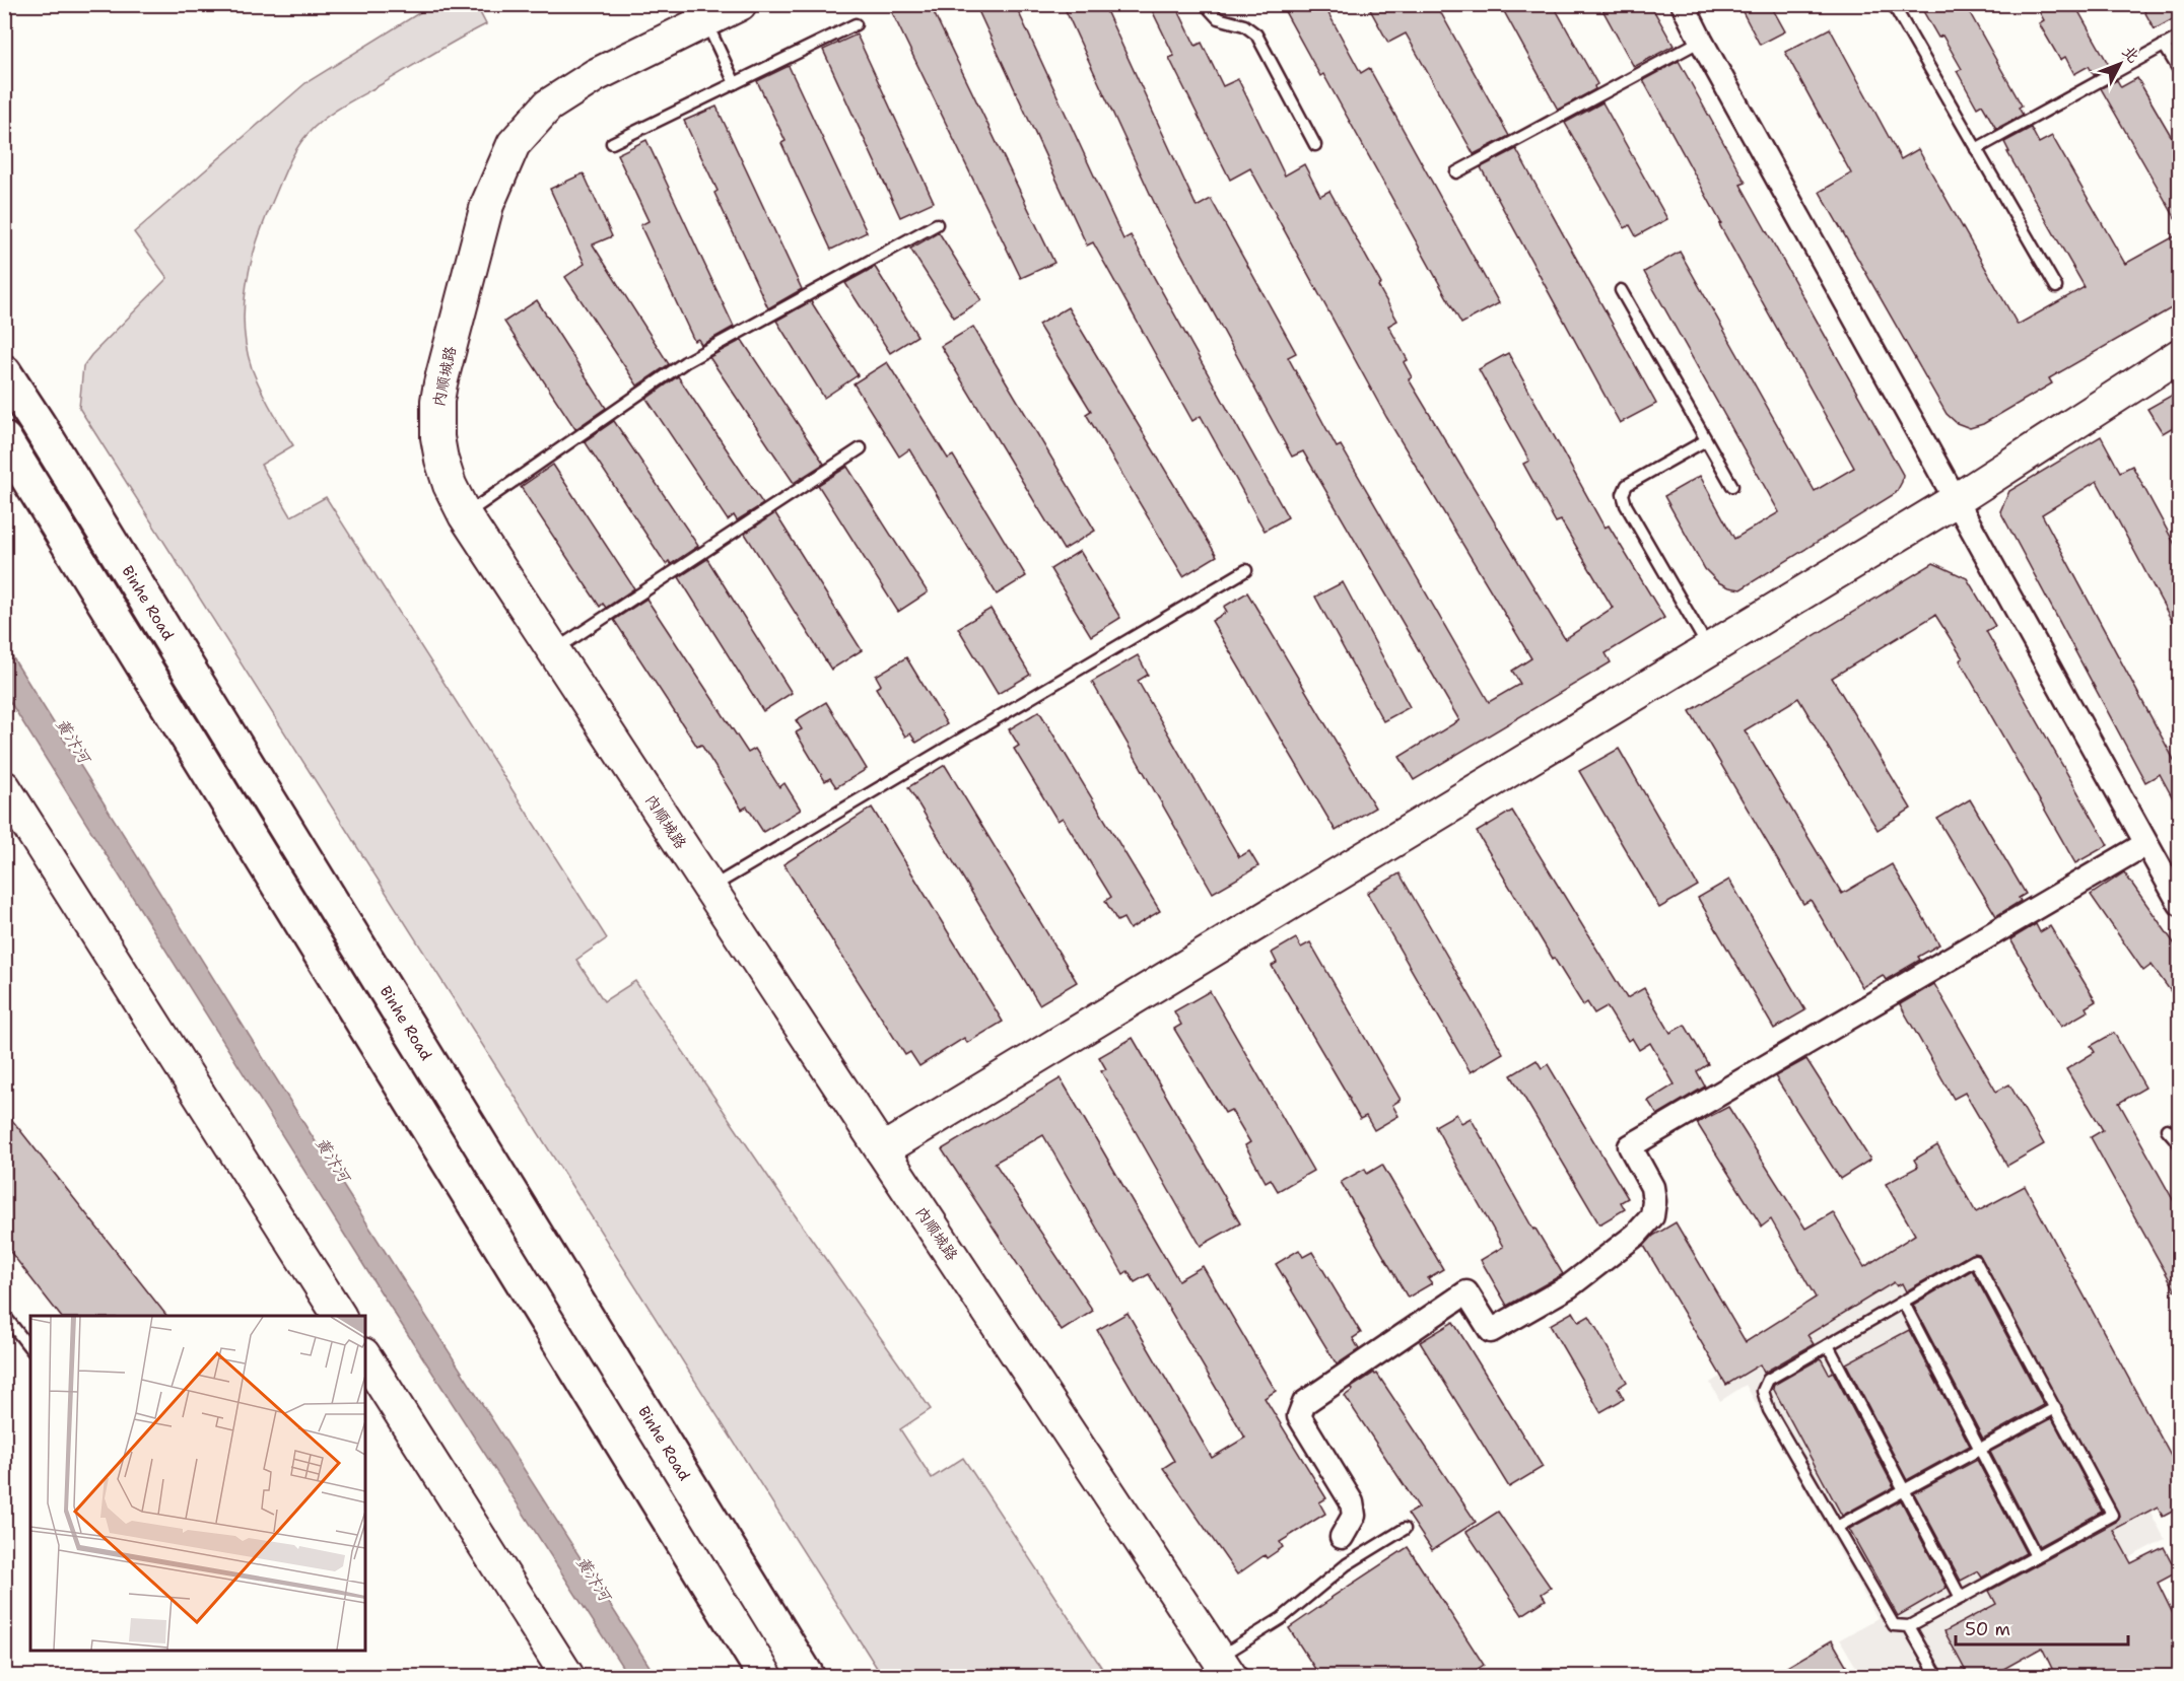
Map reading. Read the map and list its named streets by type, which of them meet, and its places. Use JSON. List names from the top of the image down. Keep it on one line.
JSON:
{"streets":{"main road":["Binhe Road"],"street":["内顺城路"]},"water":["黄汴河"],"scale_bar":"50 m","north":"top right"}
